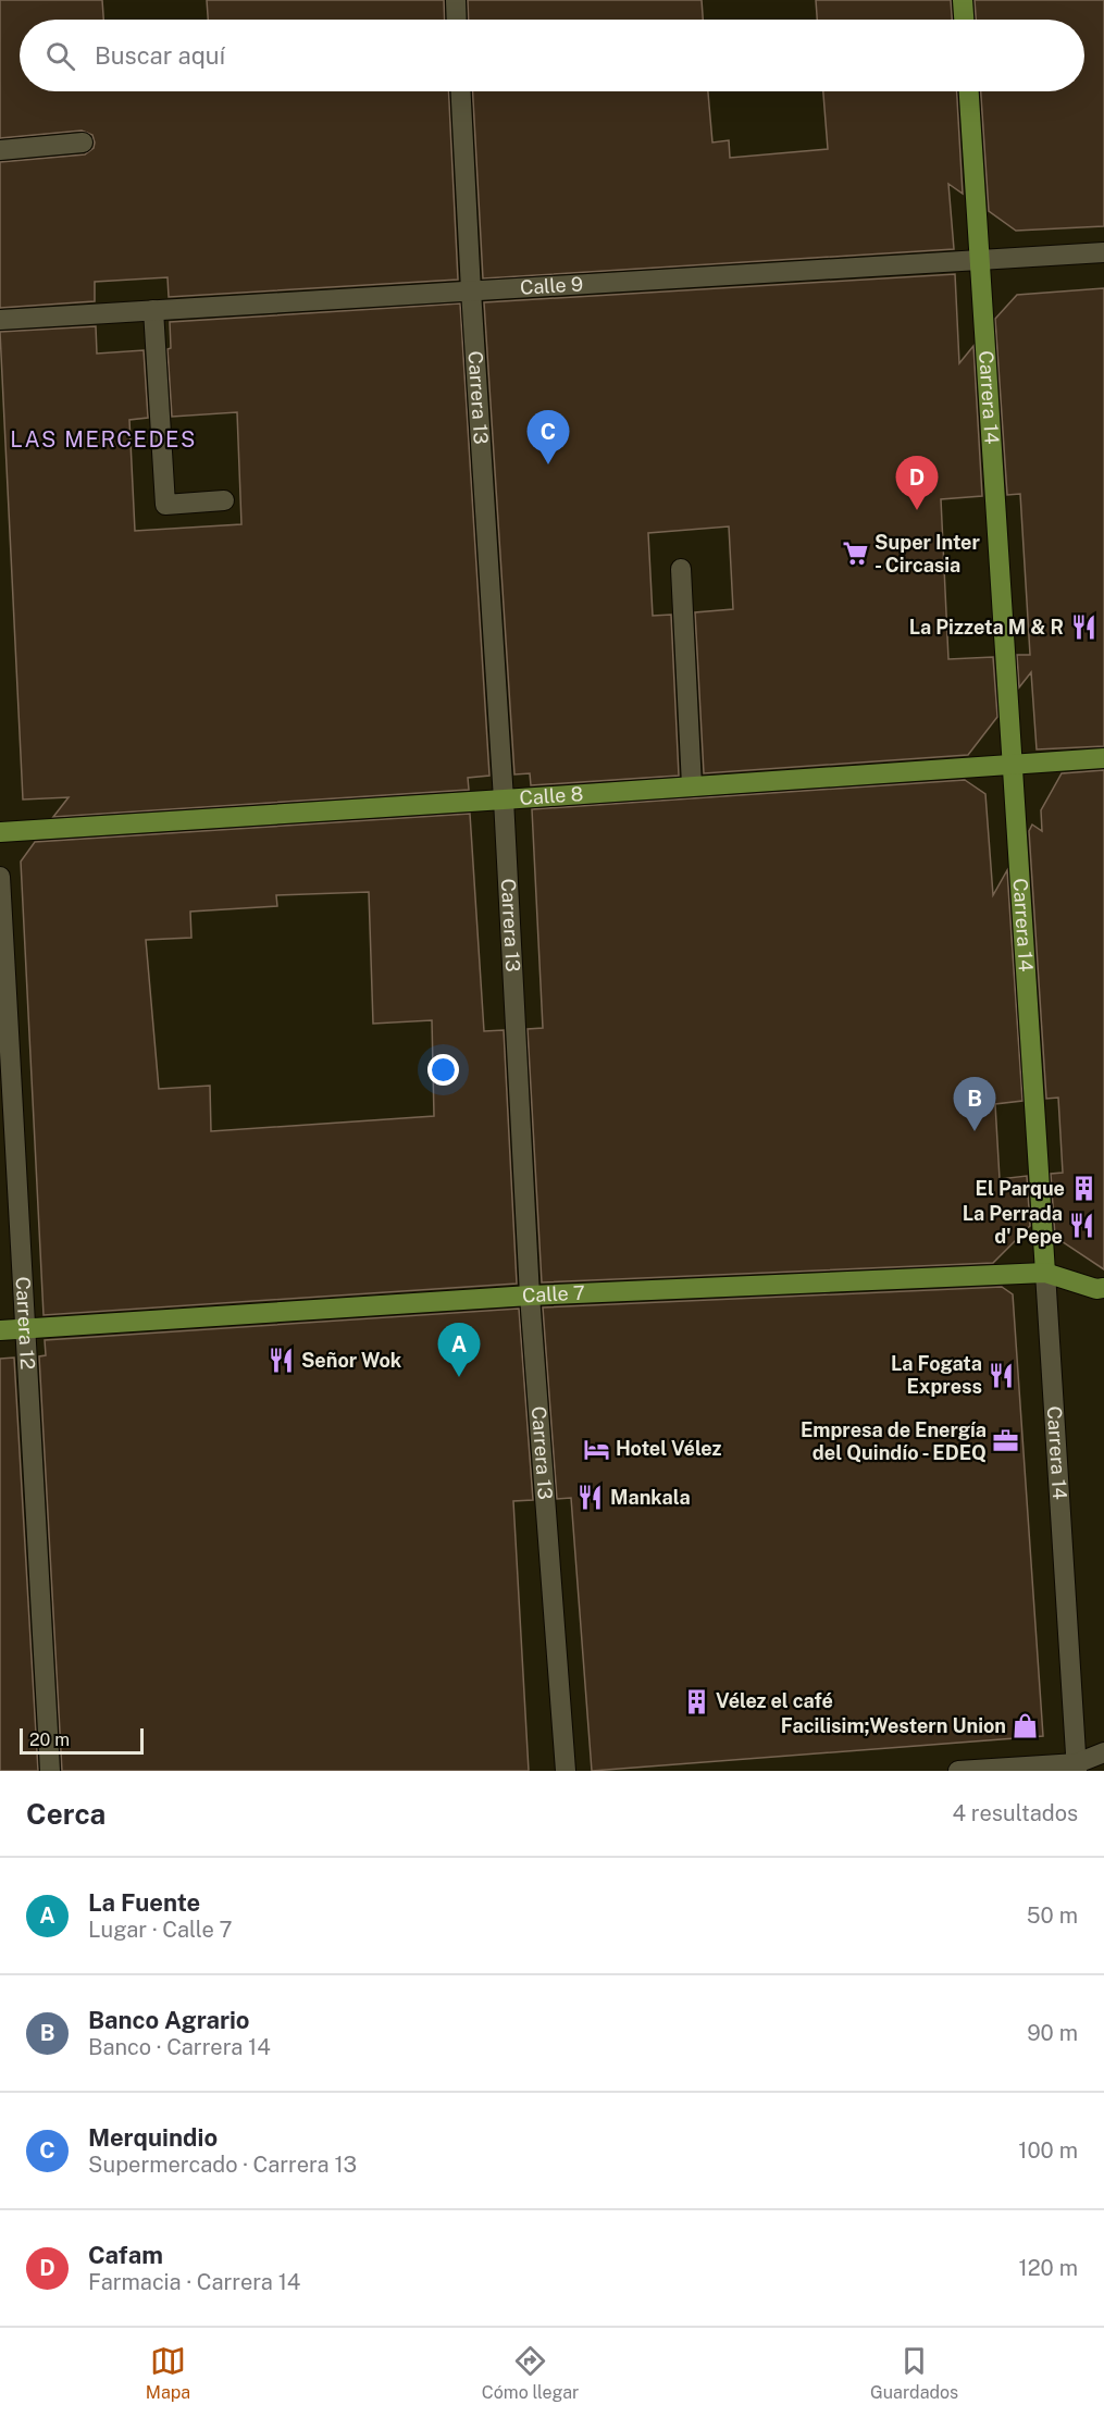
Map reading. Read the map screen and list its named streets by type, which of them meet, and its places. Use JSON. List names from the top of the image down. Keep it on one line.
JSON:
{"streets":{"main road":["Carrera 14","Calle 8","Calle 7"],"street":["Calle 9","Carrera 13","Carrera 12"]},"crossings":[["Calle 9","Carrera 13"],["Calle 9","Carrera 14"],["Carrera 13","Calle 8"],["Carrera 13","Calle 7"],["Carrera 14","Calle 8"],["Carrera 14","Calle 7"],["Calle 7","Carrera 12"]],"districts":["LAS MERCEDES"],"places":{"supermarket":["Super Inter - Circasia"],"restaurant":["La Pizzeta M & R","La Perrada d' Pepe","Señor Wok","La Fogata Express","Mankala"],"building":["El Parque","Vélez el café"],"office":["Empresa de Energía del Quindío - EDEQ"],"hotel":["Hotel Vélez"],"shop":["Facilisim;Western Union"]},"scale_bar":"20 m","page":{"search":"Buscar aquí","pins":["C","D","B","A"],"scale":"20 m","heading":["Cerca","4 resultados"],"list":[{"mark":"A","name":"La Fuente","note":"Lugar · Calle 7","value":"50 m"},{"mark":"B","name":"Banco Agrario","note":"Banco · Carrera 14","value":"90 m"},{"mark":"C","name":"Merquindio","note":"Supermercado · Carrera 13","value":"100 m"},{"mark":"D","name":"Cafam","note":"Farmacia · Carrera 14","value":"120 m"}],"nav":["Mapa","Cómo llegar","Guardados"]}}
